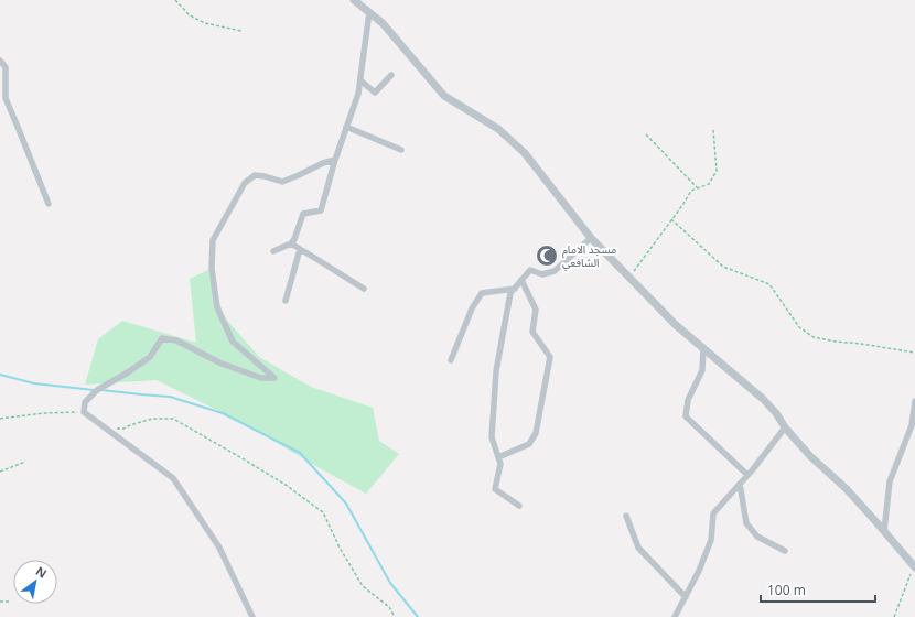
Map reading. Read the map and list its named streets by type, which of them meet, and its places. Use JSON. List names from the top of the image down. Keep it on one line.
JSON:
{"places":{"mosque":["مسجد الامام الشافعي"]},"scale_bar":"100 m","north":"top right"}
